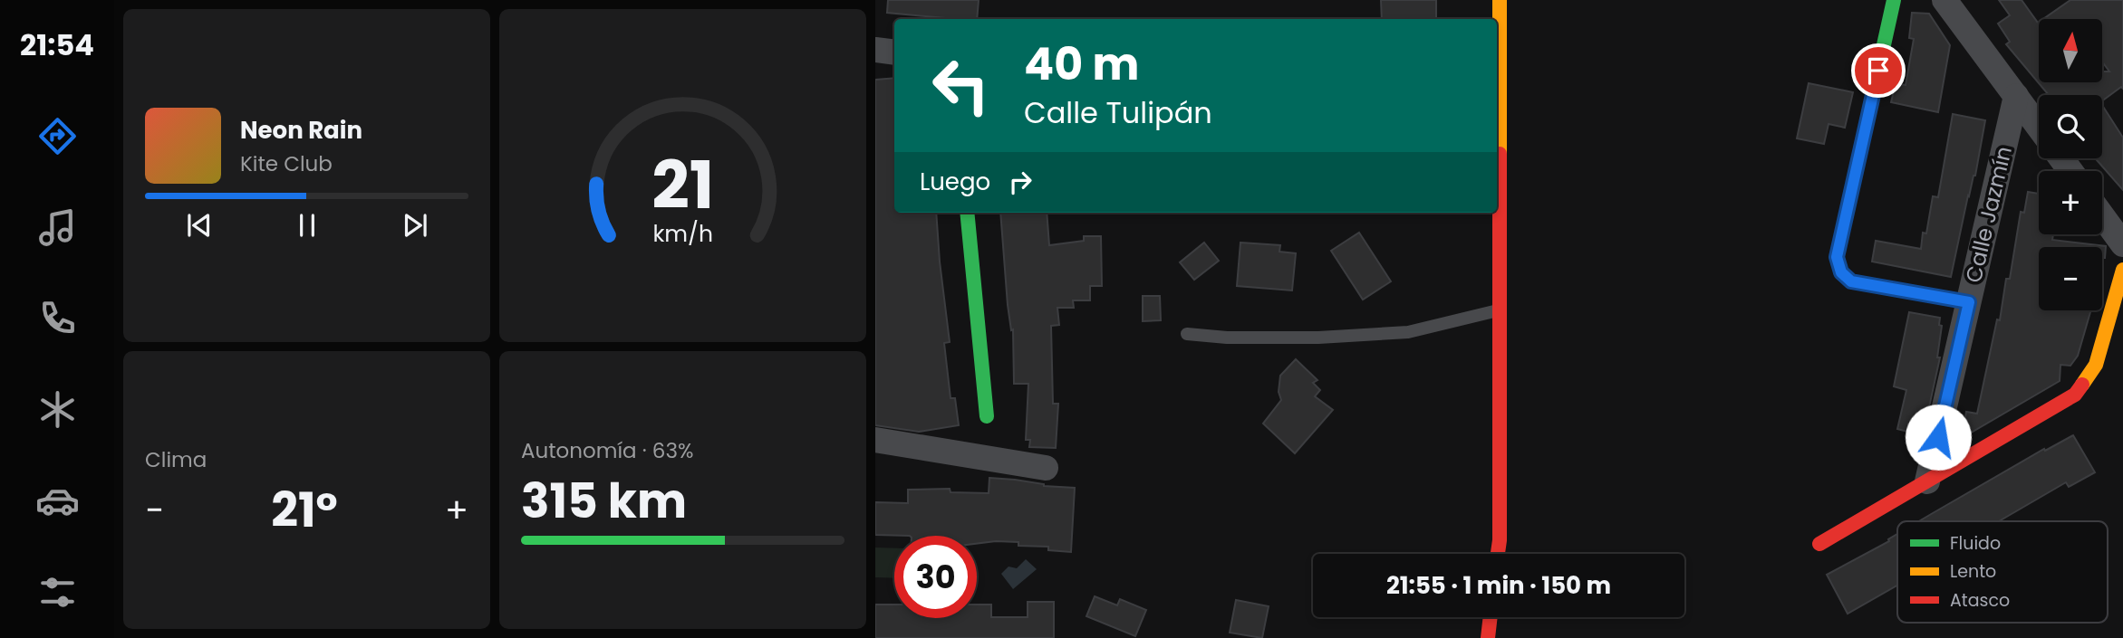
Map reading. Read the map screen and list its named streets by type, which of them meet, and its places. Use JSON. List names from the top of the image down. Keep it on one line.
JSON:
{"streets":{"street":["Calle Jazmín"]},"legend":["Fluido","Lento","Atasco"],"north":"top","page":{"tabs":"21:54","map_buttons":["+","−"],"turn":["40 m","Calle Tulipán"],"song":["Neon Rain","Kite Club"],"then":"Luego","tile":["Clima",["Autonomía · 63%","315 km"]],"heat":["−","21°","+"],"limit":"30","trip":"21:55 · 1 min · 150 m","gauge":["21","km/h"]}}
